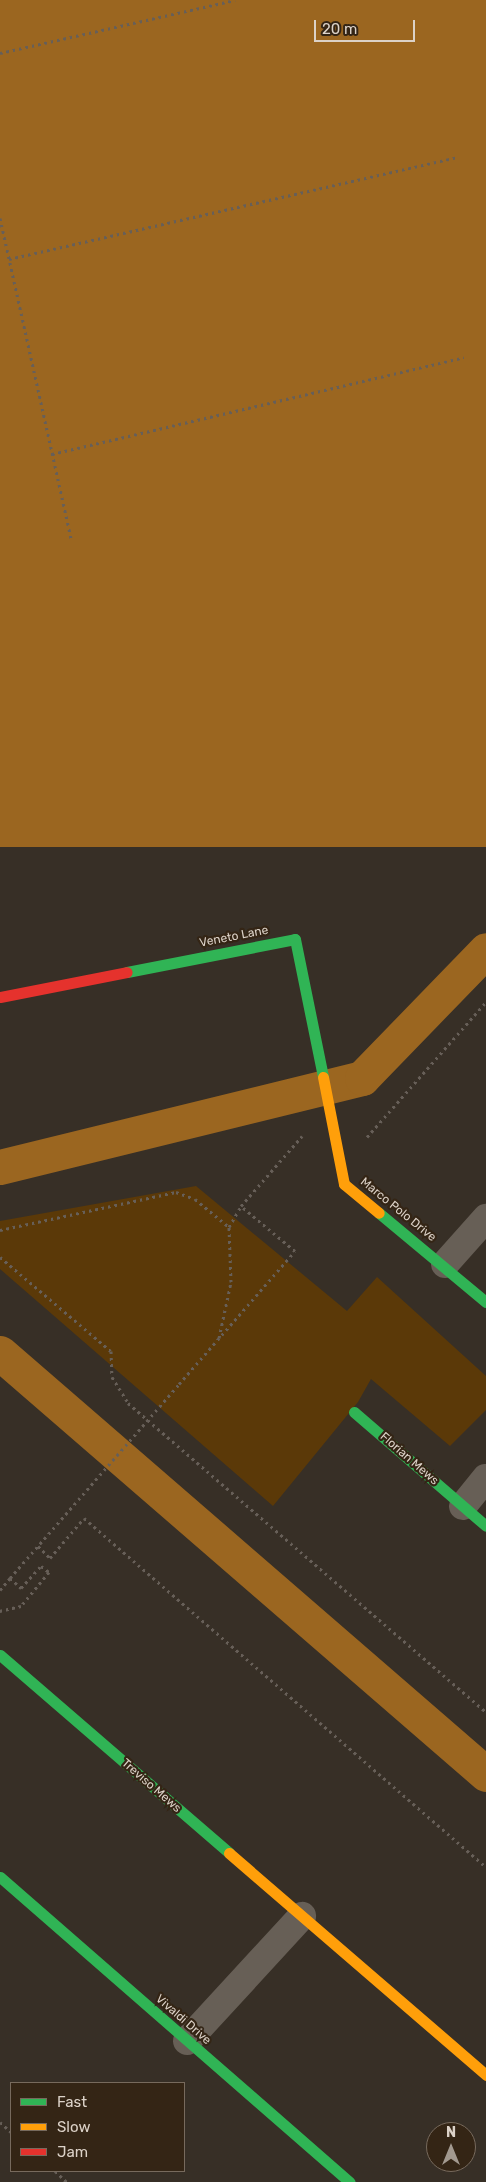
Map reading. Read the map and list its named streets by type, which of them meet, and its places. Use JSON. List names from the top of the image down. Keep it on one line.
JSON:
{"streets":{"street":["Veneto Lane","Marco Polo Drive","Florian Mews","Treviso Mews","Vivaldi Drive"]},"crossings":[["Veneto Lane","Marco Polo Drive"]],"legend":["Fast","Slow","Jam"],"scale_bar":"20 m","north":"top"}
